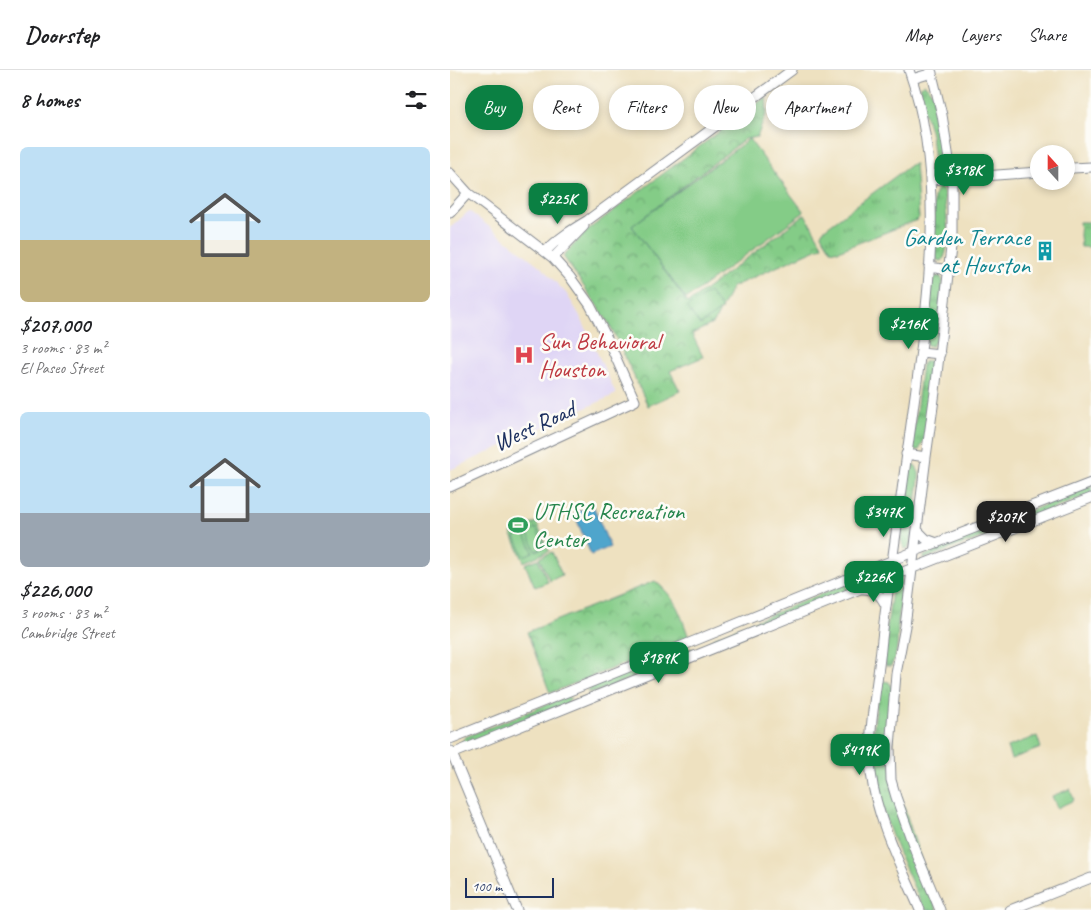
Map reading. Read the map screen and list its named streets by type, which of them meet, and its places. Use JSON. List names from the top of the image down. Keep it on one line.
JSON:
{"streets":{"street":["West Road"]},"places":{"building":["Garden Terrace at Houston"],"hospital":["Sun Behavioral Houston"],"sports":["UTHSC Recreation Center"]},"scale_bar":"100 m","north":"top","page":{"header":"Doorstep","nav":["Map","Layers","Share"],"heading":"8 homes","chip":["Buy","Rent","Filters","New","Apartment"],"list":[{"name":"$207,000","note":"3 rooms · 83 m² · El Paseo Street"},{"name":"$226,000","note":"3 rooms · 83 m² · Cambridge Street"}],"price":["$318K","$225K","$216K","$347K","$207K","$226K","$189K","$419K"],"scale":"100 m"}}
